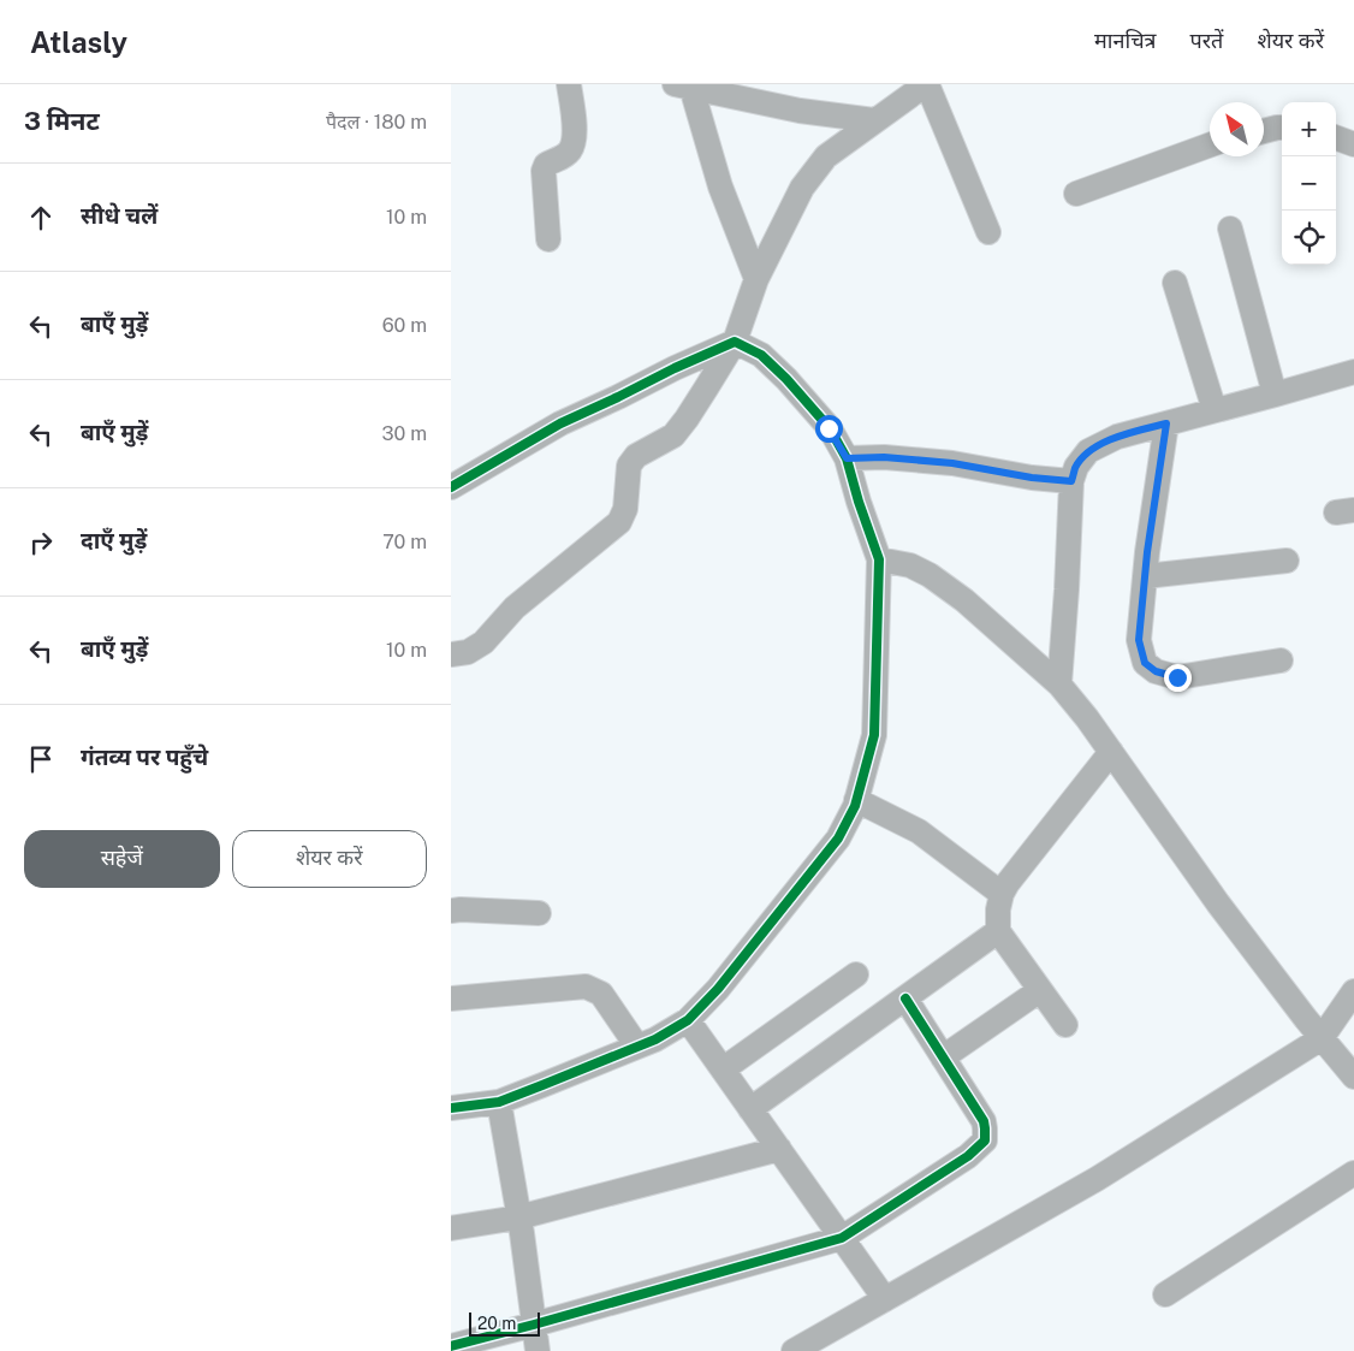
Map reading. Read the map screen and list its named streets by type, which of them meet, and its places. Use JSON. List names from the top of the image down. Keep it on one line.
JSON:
{"scale_bar":"20 m","north":"top left","page":{"header":"Atlasly","nav":["मानचित्र","परतें","शेयर करें"],"heading":["3 मिनट","पैदल · 180 m"],"map_buttons":["+","−"],"list":[["सीधे चलें","10 m"],["बाएँ मुड़ें","60 m"],["बाएँ मुड़ें","30 m"],["दाएँ मुड़ें","70 m"],["बाएँ मुड़ें","10 m"],"गंतव्य पर पहुँचे"],"buttons":["सहेजें","शेयर करें"],"scale":"20 m"}}
